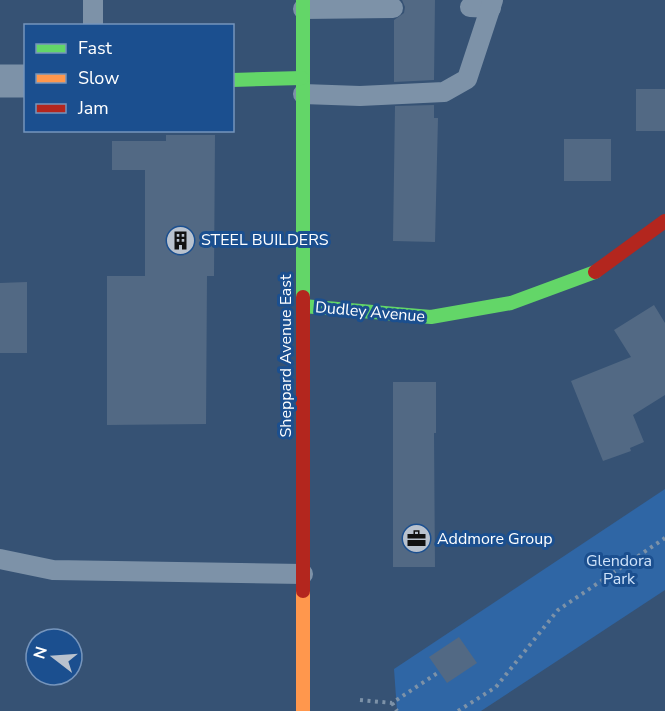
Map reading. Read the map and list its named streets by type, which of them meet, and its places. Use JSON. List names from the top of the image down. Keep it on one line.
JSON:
{"streets":{"main road":["Dudley Avenue","Sheppard Avenue East"]},"crossings":[["Dudley Avenue","Sheppard Avenue East"]],"parks":["Glendora Park"],"places":{"building":["STEEL BUILDERS"],"office":["Addmore Group"]},"legend":["Fast","Slow","Jam"],"north":"left"}
